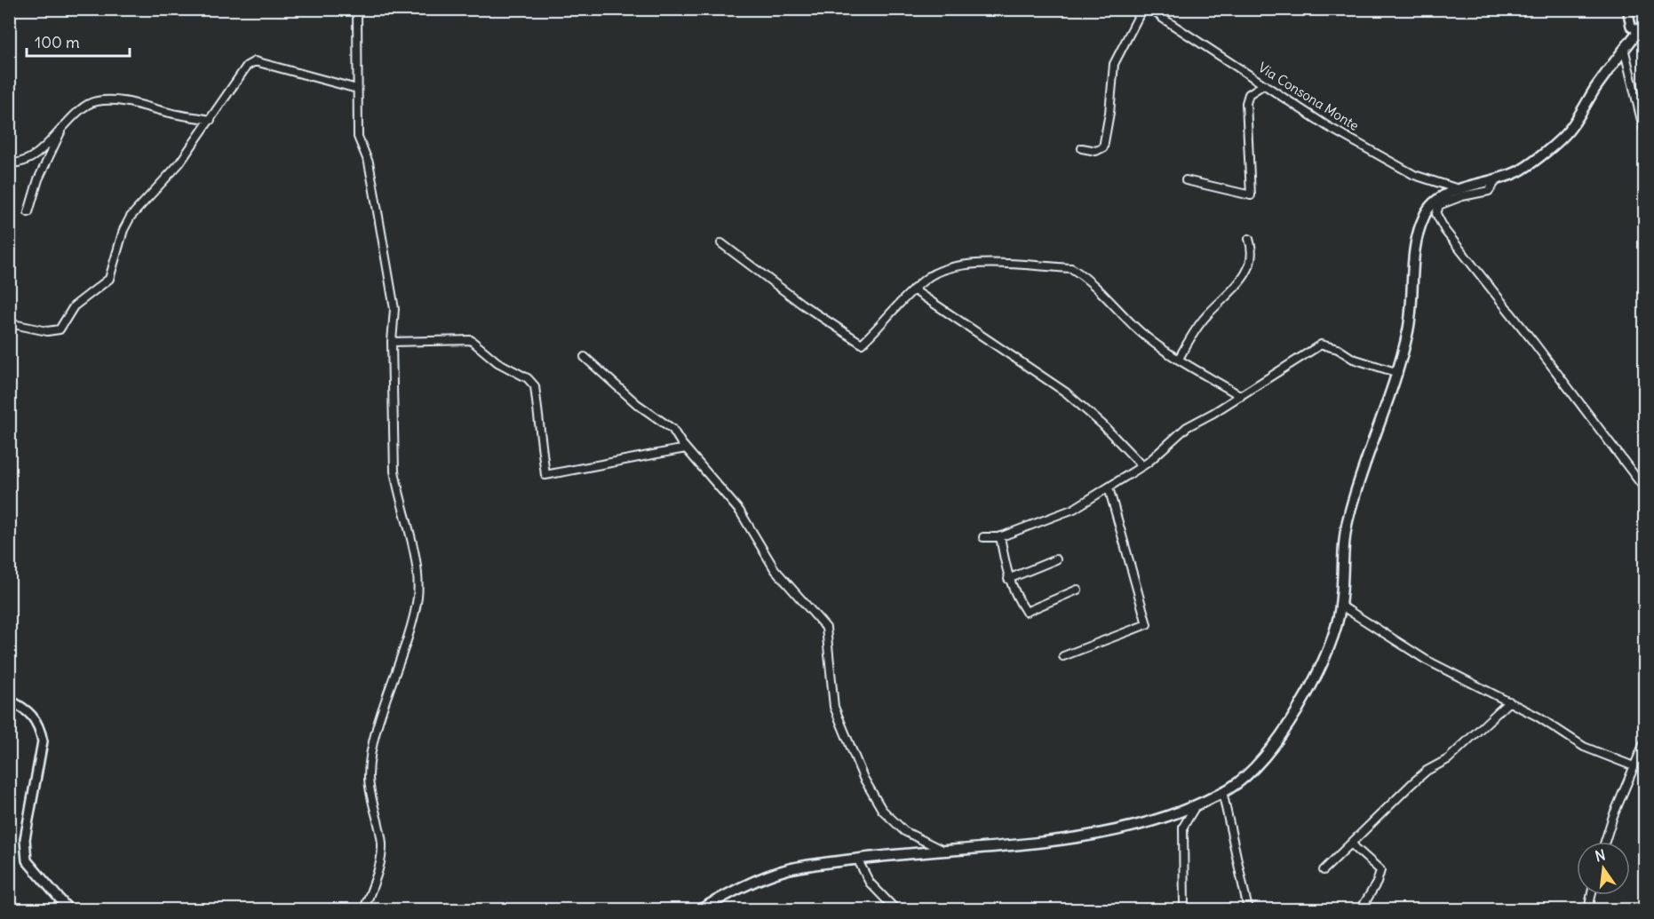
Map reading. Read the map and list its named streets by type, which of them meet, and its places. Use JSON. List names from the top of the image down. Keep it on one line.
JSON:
{"streets":{"street":["Via Consona Monte"]},"scale_bar":"100 m","north":"top"}
